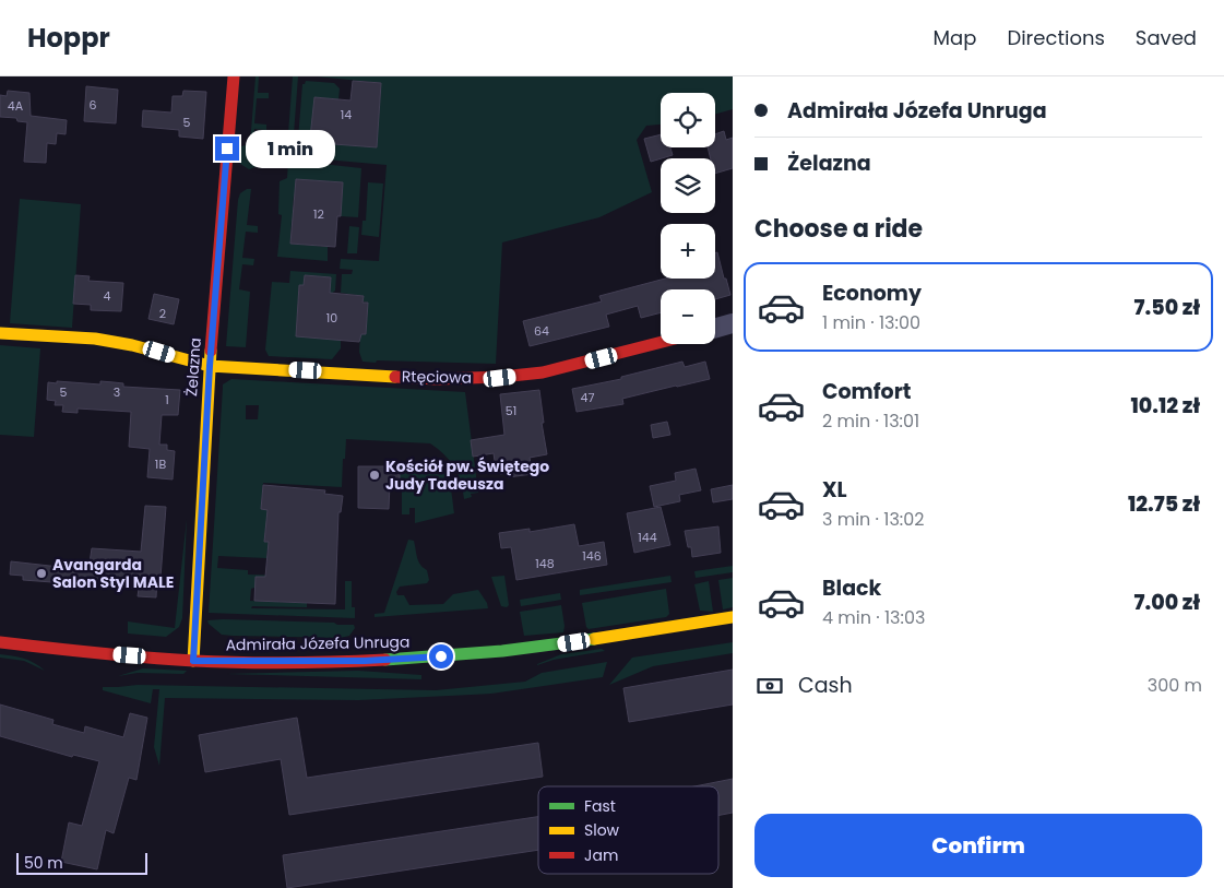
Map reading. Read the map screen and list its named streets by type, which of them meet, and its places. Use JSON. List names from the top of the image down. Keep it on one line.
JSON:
{"streets":{"street":["Żelazna","Rtęciowa","Admirała Józefa Unruga"]},"crossings":[["Żelazna","Rtęciowa"],["Żelazna","Admirała Józefa Unruga"]],"places":["Kościół pw. Świętego Judy Tadeusza","Avangarda Salon Styl MALE"],"house_numbers":["6","4A","14","5","12","4","2","10","64","5","3","47","1","51","1B","144","146","148"],"legend":["Fast","Slow","Jam"],"scale_bar":"50 m","page":{"header":"Hoppr","nav":["Map","Directions","Saved"],"banner":["Admirała Józefa Unruga","Żelazna"],"map_buttons":["+","−"],"bubble":"1 min","heading":"Choose a ride","list":[{"name":"Economy","note":"1 min · 13:00","value":"7.50 zł"},{"name":"Comfort","note":"2 min · 13:01","value":"10.12 zł"},{"name":"XL","note":"3 min · 13:02","value":"12.75 zł"},{"name":"Black","note":"4 min · 13:03","value":"7.00 zł"}],"pay":["Cash","300 m"],"buttons":"Confirm","scale":"50 m"}}
